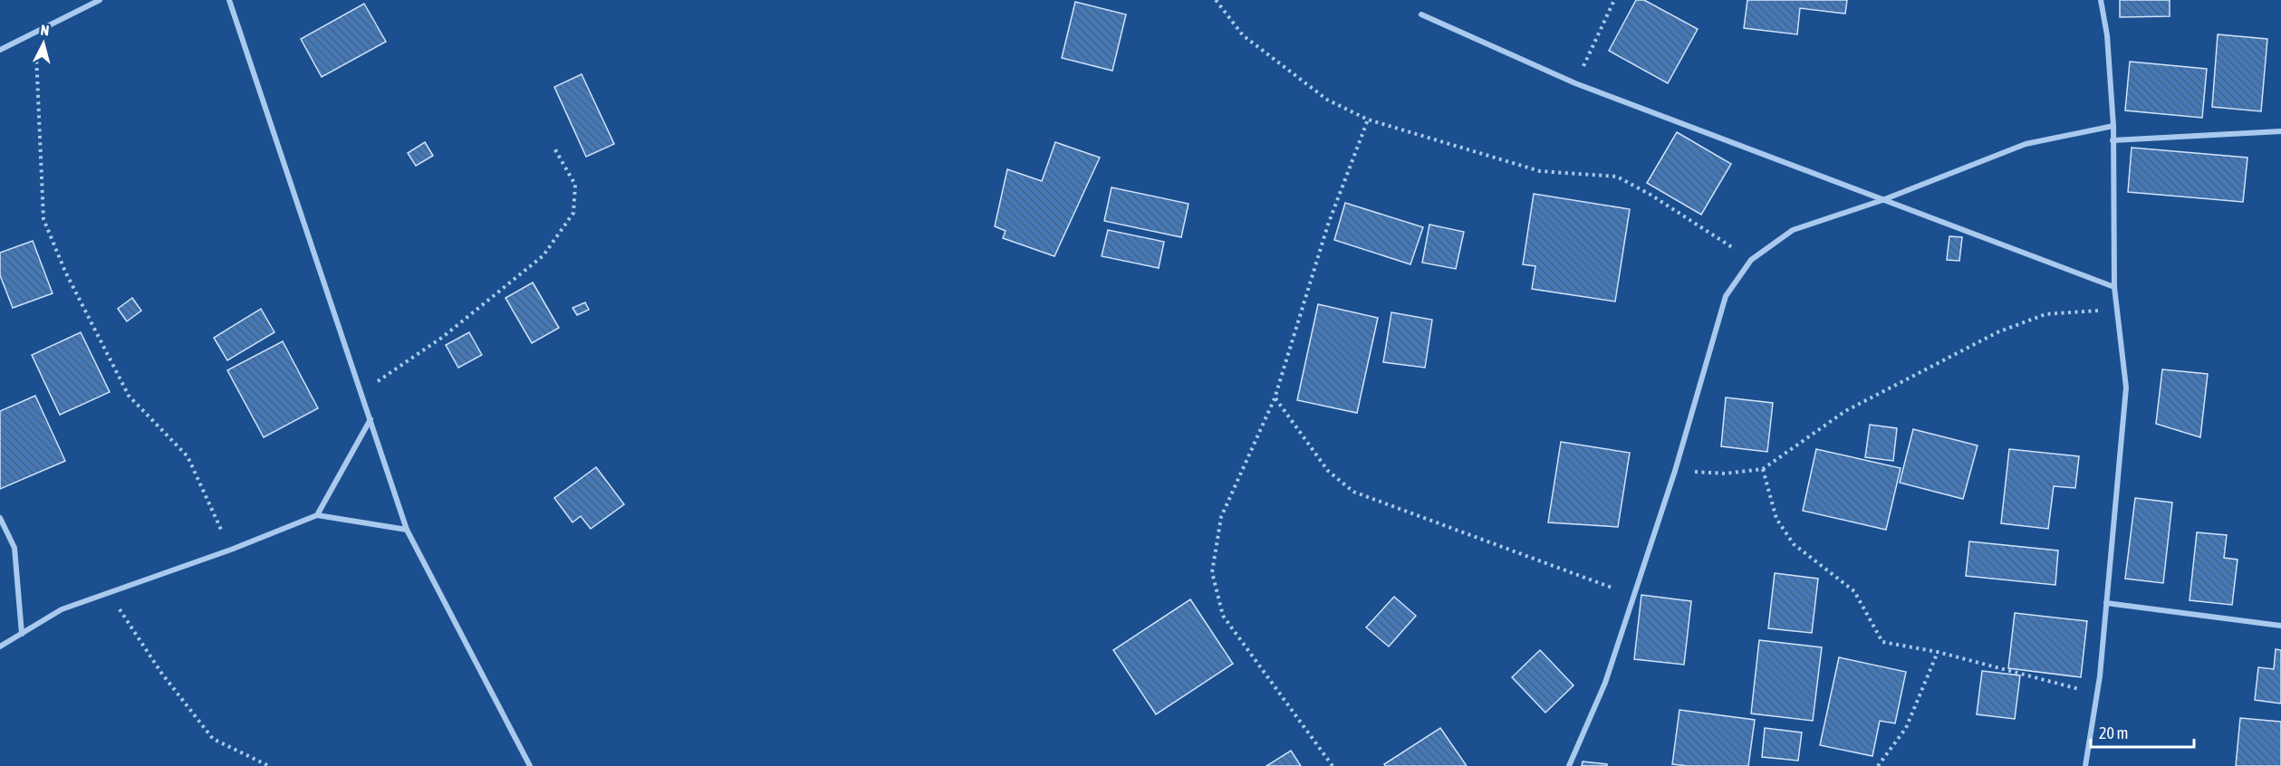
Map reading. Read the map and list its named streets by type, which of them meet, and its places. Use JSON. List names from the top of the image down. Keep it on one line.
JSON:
{"scale_bar":"20 m","north":"top"}
